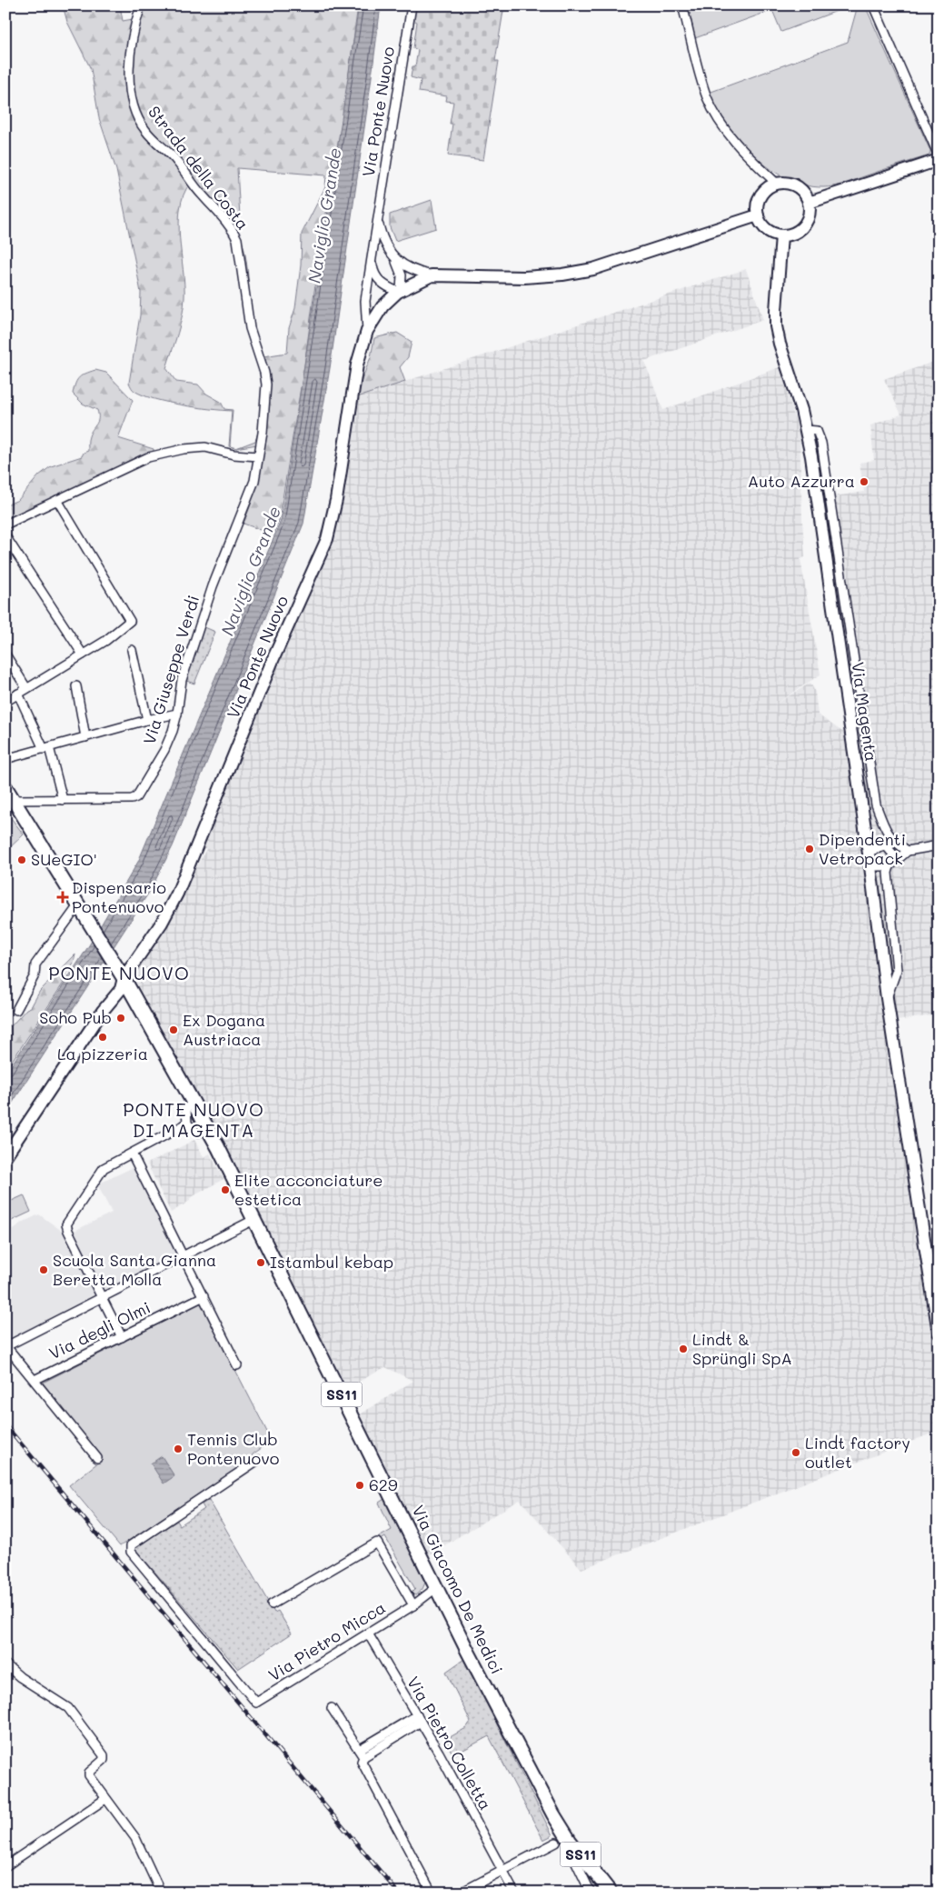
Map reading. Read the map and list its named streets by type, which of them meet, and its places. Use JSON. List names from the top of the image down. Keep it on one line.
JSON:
{"streets":{"main road":["SS11","Via Giacomo De Medici"],"street":["Via Ponte Nuovo","Strada della Costa","Via Giuseppe Verdi","Via Magenta","Via degli Olmi","Via Pietro Micca","Via Pietro Colletta"]},"crossings":[["Via Ponte Nuovo","SS11"],["Via Ponte Nuovo","Via Giacomo De Medici"],["Strada della Costa","Via Giuseppe Verdi"],["Via Giuseppe Verdi","SS11"],["Via degli Olmi","Via Giacomo De Medici"],["SS11","Via Giacomo De Medici"],["Via Giacomo De Medici","Via Pietro Micca"],["Via Pietro Micca","Via Pietro Colletta"]],"districts":["PONTE NUOVO","PONTE NUOVO DI MAGENTA"],"water":["Naviglio Grande"],"places":{"other":["Auto Azzurra","Dipendenti Vetropack","SUeGIO'","Soho Pub","Ex Dogana Austriaca","La pizzeria","Elite acconciature estetica","Istambul kebap","Scuola Santa Gianna Beretta Molla","Lindt & Sprüngli SpA","Tennis Club Pontenuovo","Lindt factory outlet","629"],"health":["Dispensario Pontenuovo"]}}
